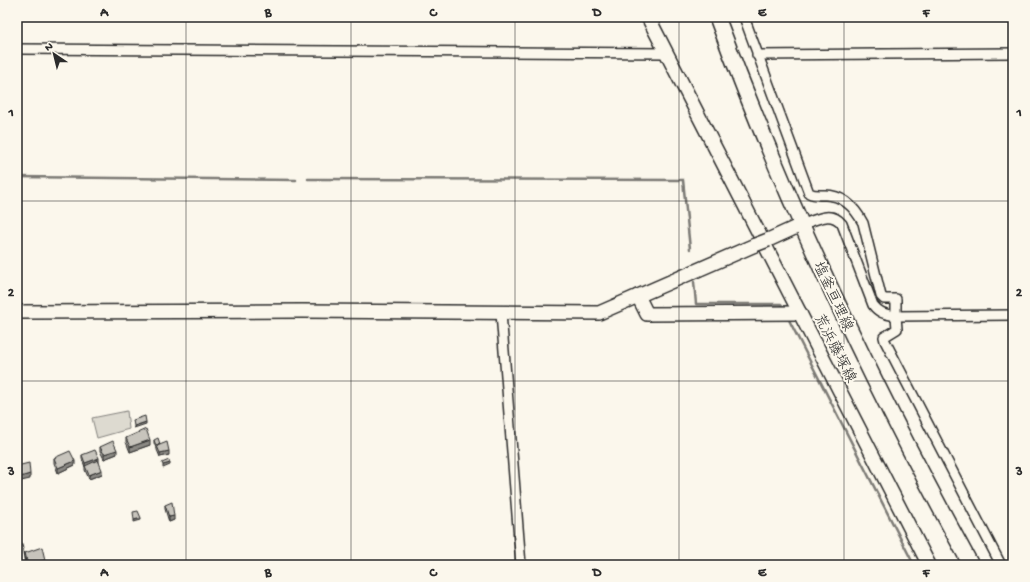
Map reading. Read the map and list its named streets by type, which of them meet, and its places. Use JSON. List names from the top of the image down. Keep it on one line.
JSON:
{"streets":{"main road":["塩釜亘理線"],"street":["荒浜藤塚線"]},"north":"top left","grid":{"columns":["A","B","C","D","E","F"],"rows":["1","2","3"]}}
